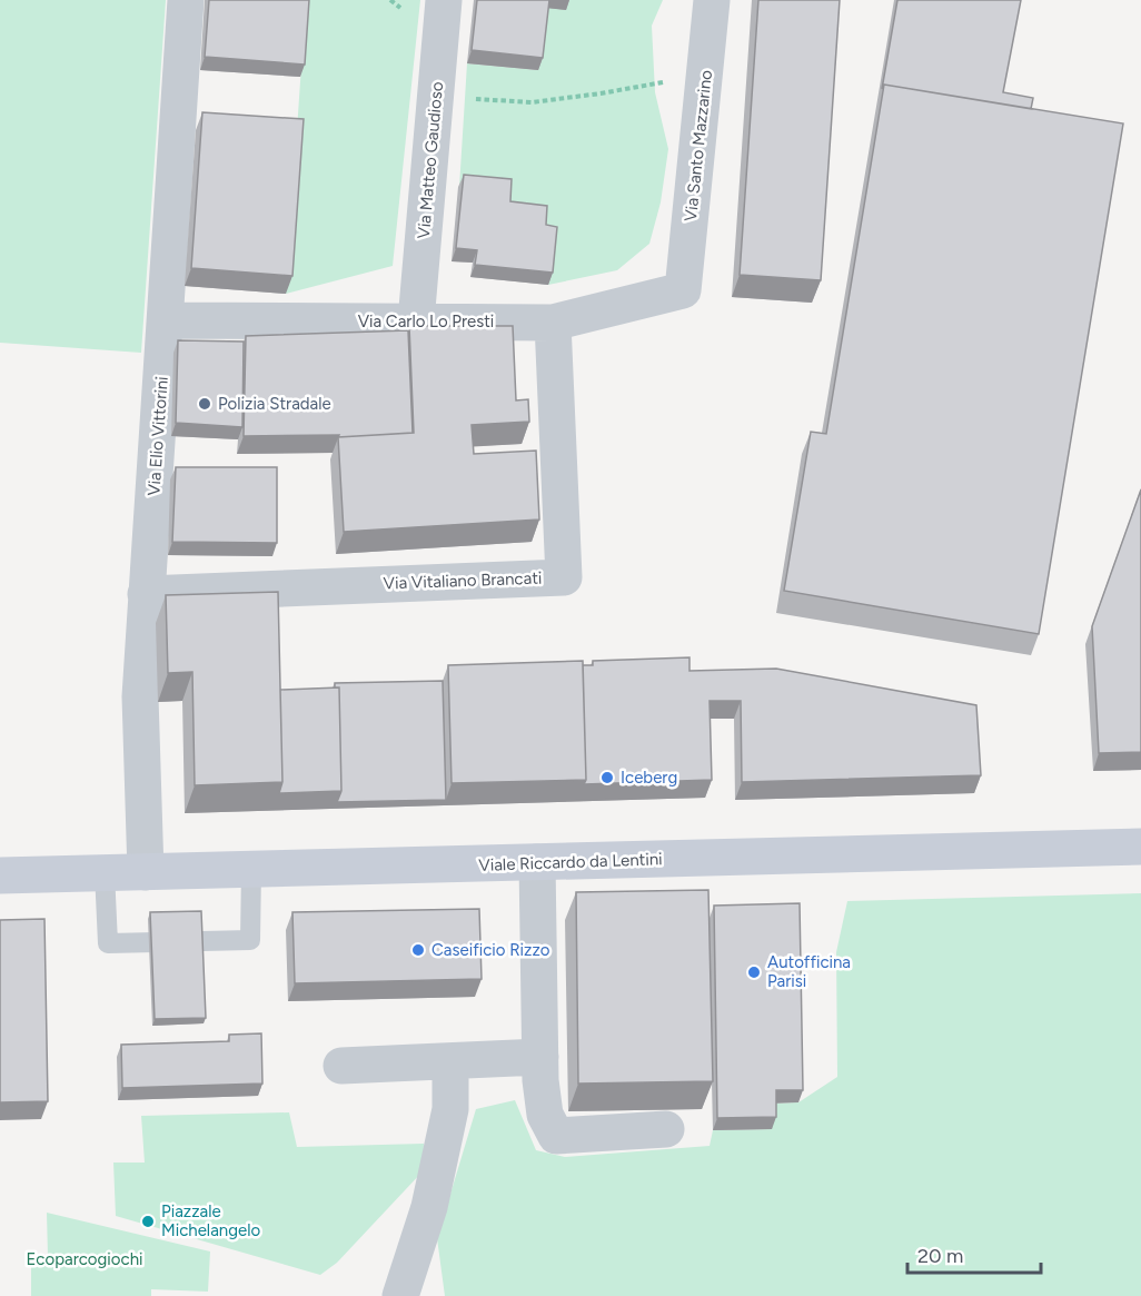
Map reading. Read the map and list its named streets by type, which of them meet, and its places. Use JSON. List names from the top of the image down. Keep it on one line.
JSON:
{"streets":{"main road":["Viale Riccardo da Lentini"],"street":["Via Santo Mazzarino","Via Matteo Gaudioso","Via Carlo Lo Presti","Via Elio Vittorini","Via Vitaliano Brancati"]},"crossings":[["Via Santo Mazzarino","Via Carlo Lo Presti"],["Via Matteo Gaudioso","Via Carlo Lo Presti"],["Via Carlo Lo Presti","Via Elio Vittorini"],["Via Carlo Lo Presti","Via Vitaliano Brancati"],["Via Elio Vittorini","Via Vitaliano Brancati"],["Via Elio Vittorini","Viale Riccardo da Lentini"]],"parks":["Ecoparcogiochi"],"places":["Polizia Stradale","Iceberg","Caseificio Rizzo","Autofficina Parisi","Piazzale Michelangelo"],"scale_bar":"20 m"}
